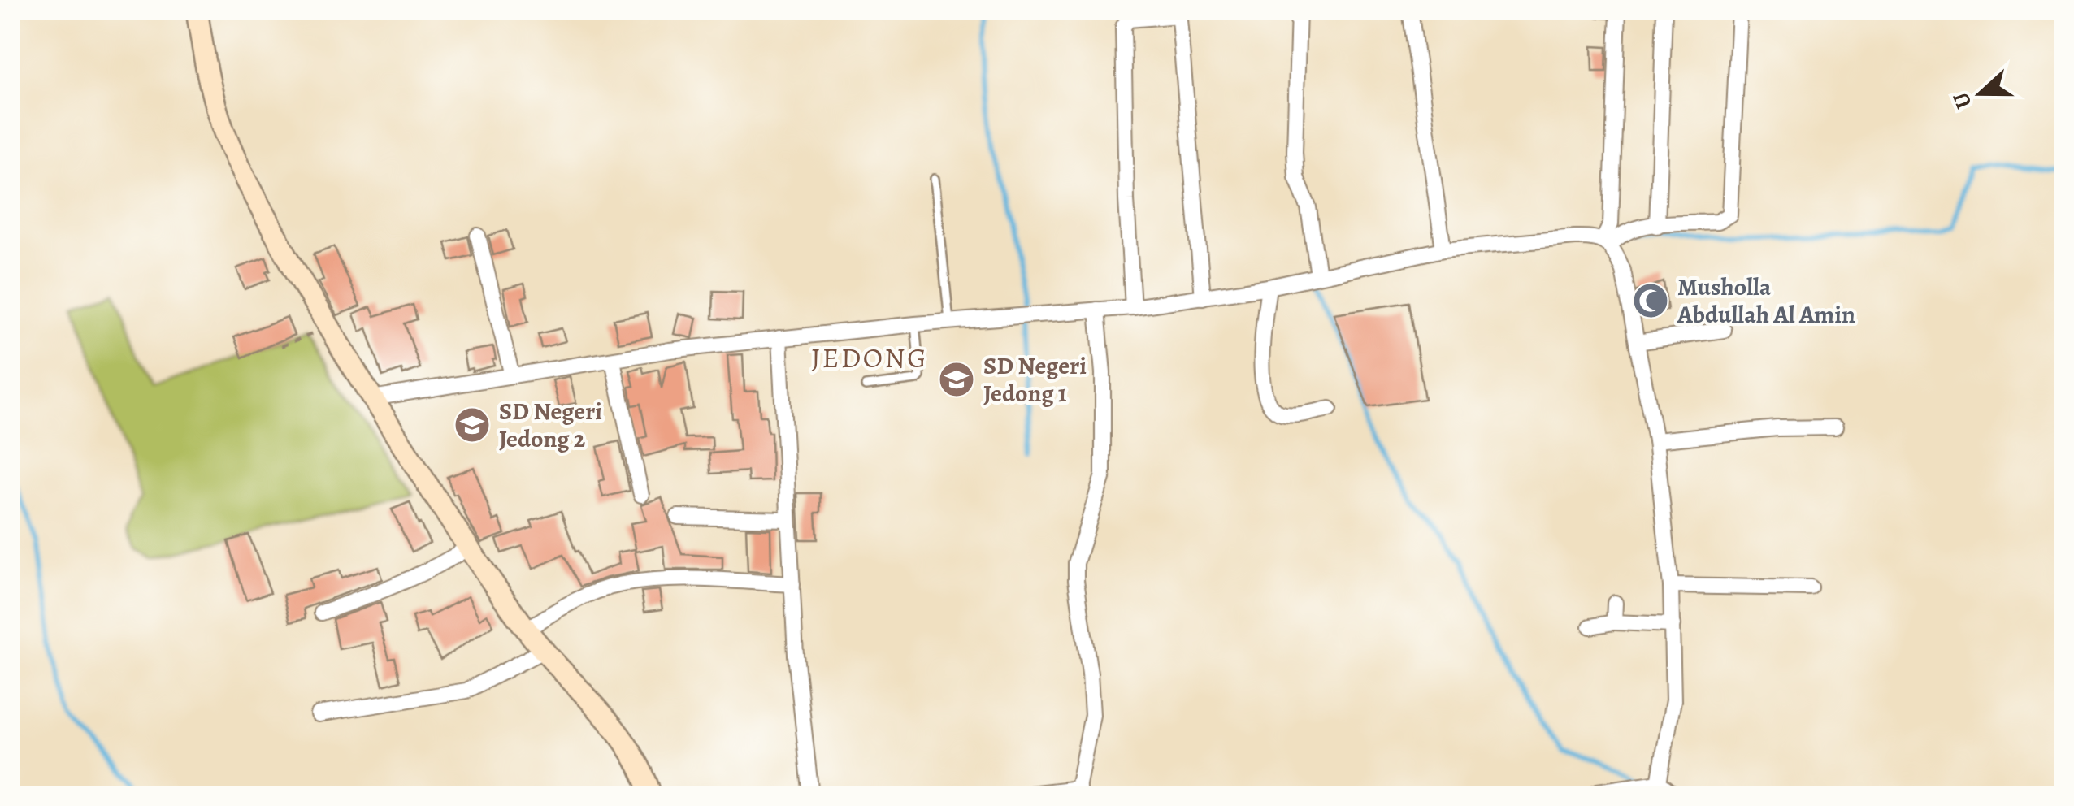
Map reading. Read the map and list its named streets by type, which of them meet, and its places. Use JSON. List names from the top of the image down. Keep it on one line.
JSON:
{"districts":["JEDONG"],"places":{"mosque":["Musholla Abdullah Al Amin"],"school or university":["SD Negeri Jedong 1","SD Negeri Jedong 2"]},"north":"left"}
